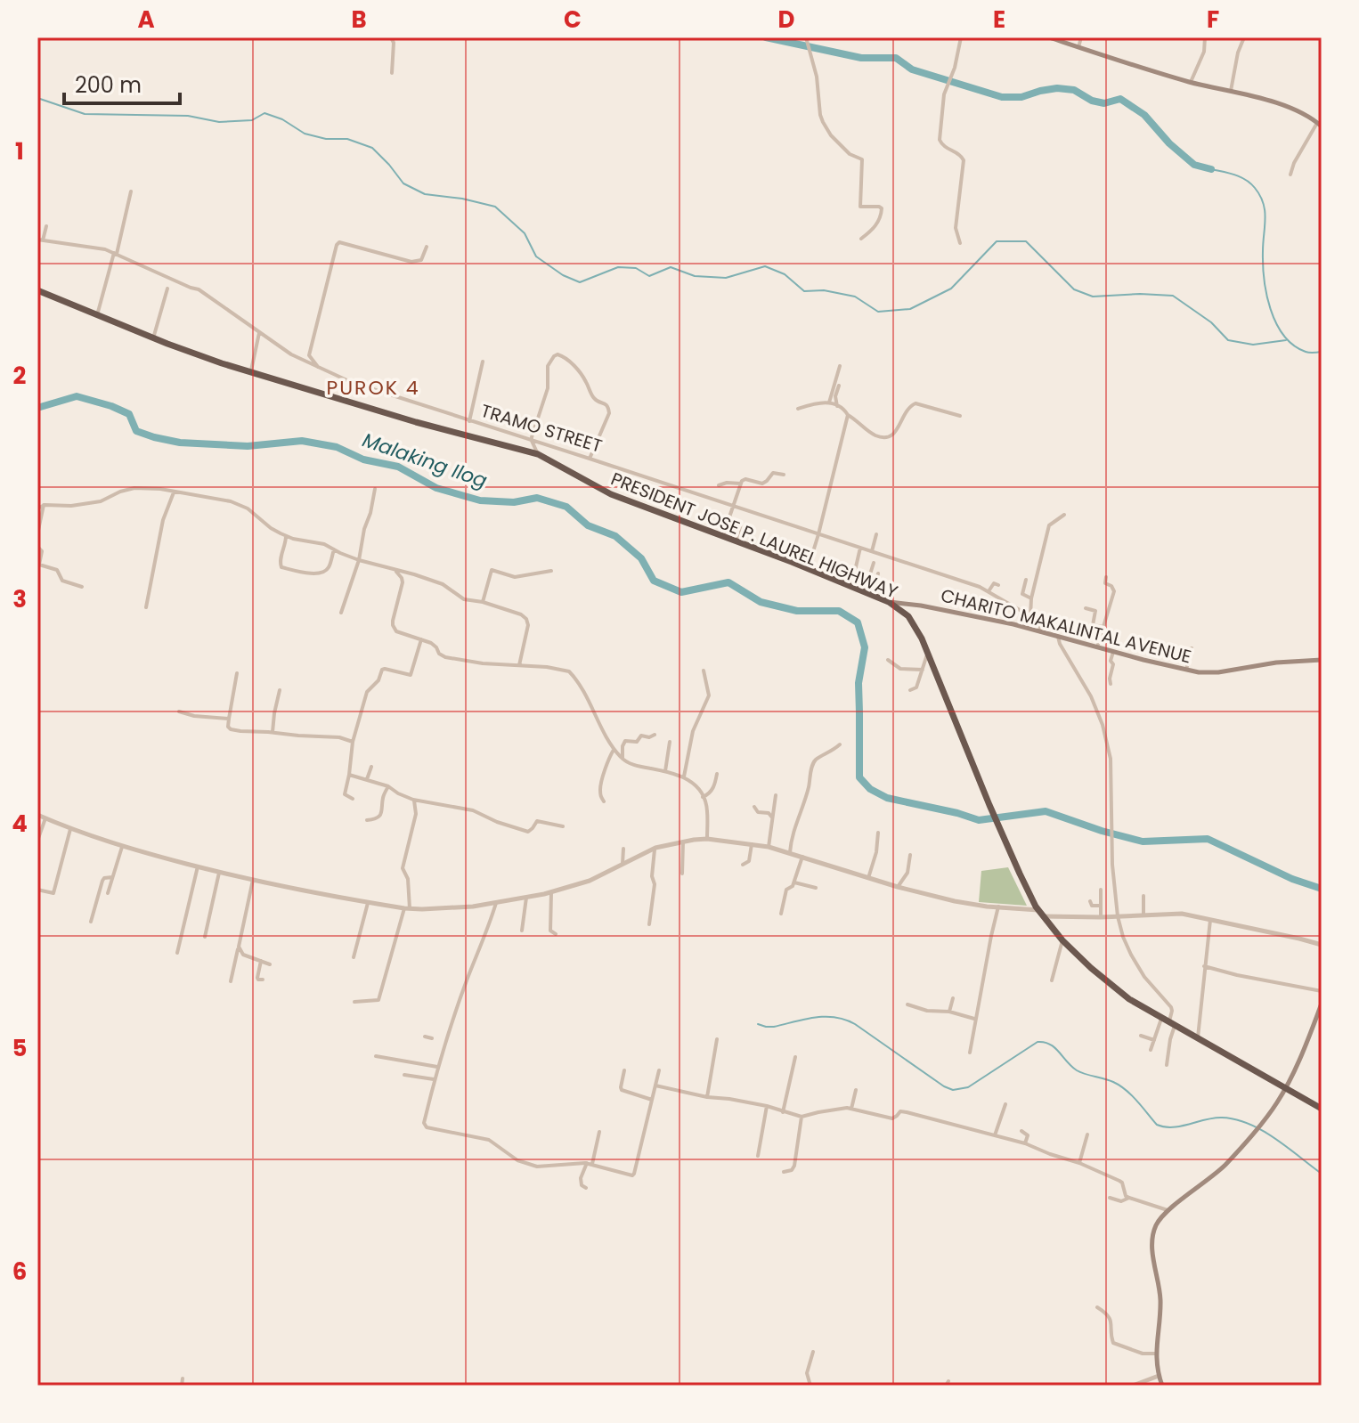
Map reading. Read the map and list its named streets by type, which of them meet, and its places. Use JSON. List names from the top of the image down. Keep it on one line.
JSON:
{"streets":{"highway":["PRESIDENT JOSE P. LAUREL HIGHWAY"],"main road":["CHARITO MAKALINTAL AVENUE"],"street":["TRAMO STREET"]},"crossings":[["TRAMO STREET","CHARITO MAKALINTAL AVENUE"],["PRESIDENT JOSE P. LAUREL HIGHWAY","CHARITO MAKALINTAL AVENUE"]],"districts":["PUROK 4"],"water":["Malaking Ilog"],"scale_bar":"200 m","grid":{"columns":["A","B","C","D","E","F"],"rows":["1","2","3","4","5","6"]}}
